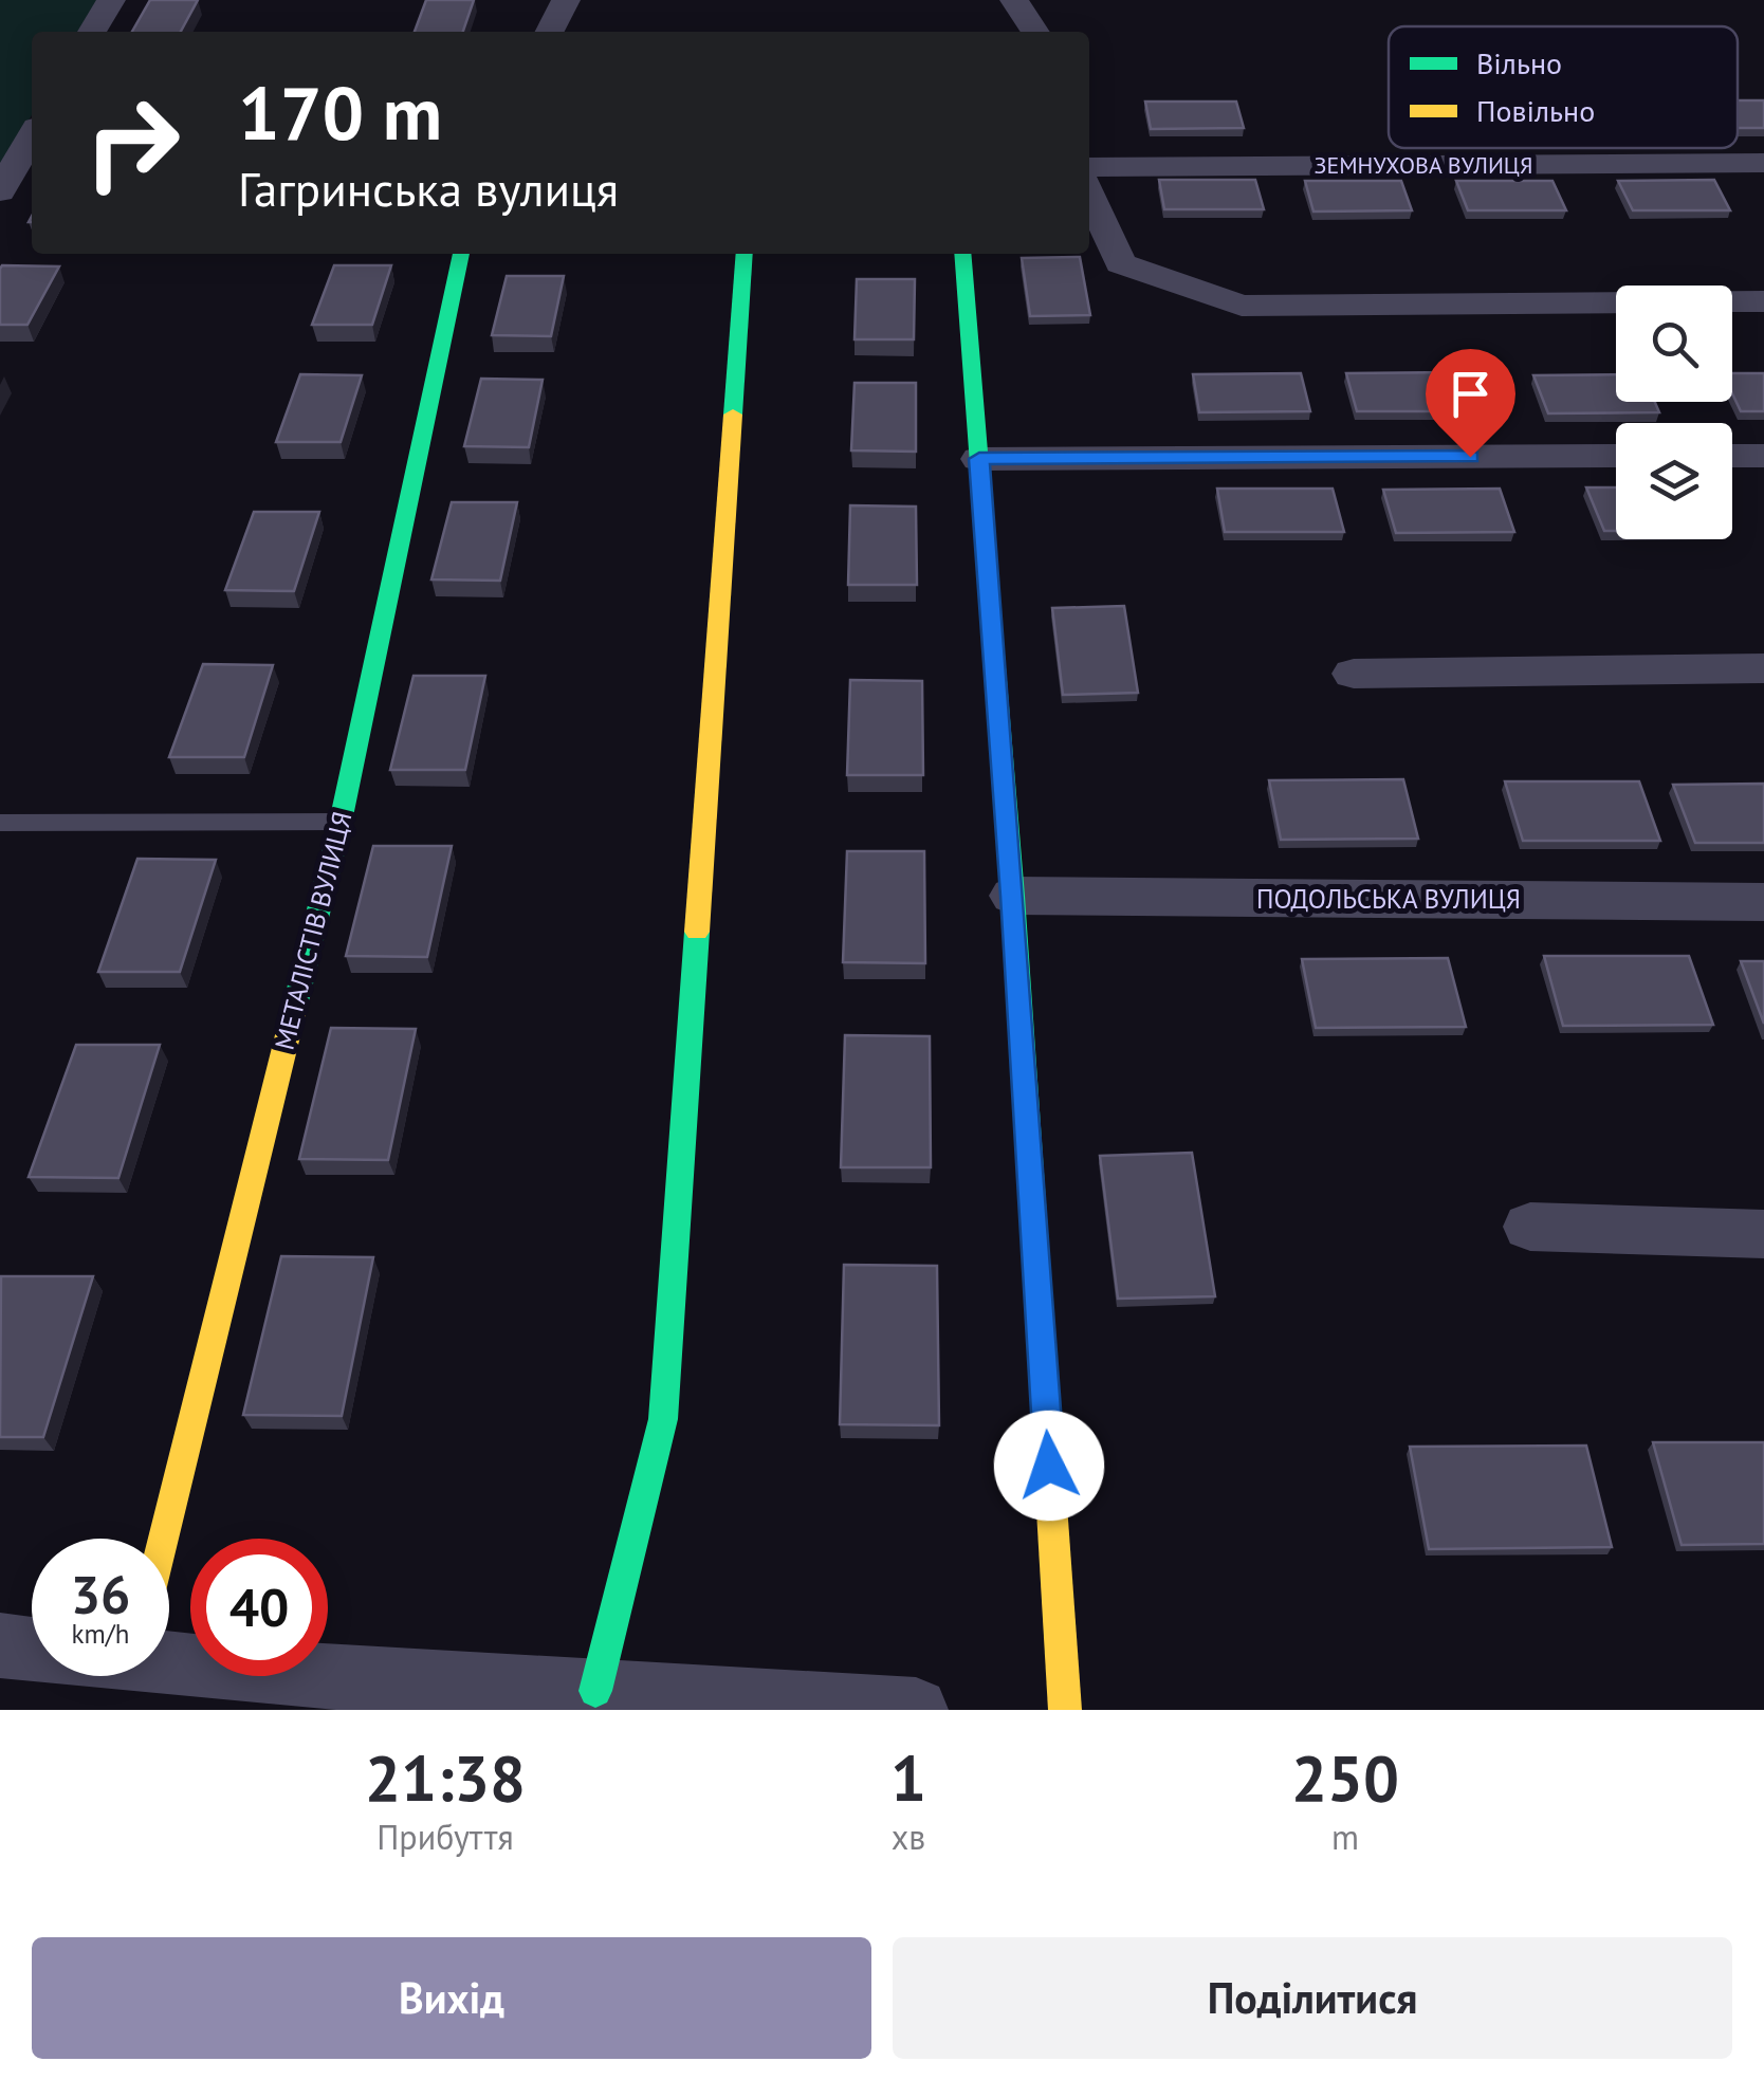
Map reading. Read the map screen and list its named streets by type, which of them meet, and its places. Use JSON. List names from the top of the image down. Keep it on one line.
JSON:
{"streets":{"street":["ЗЕМНУХОВА ВУЛИЦЯ","ПОДОЛЬСЬКА ВУЛИЦЯ","МЕТАЛІСТІВ ВУЛИЦЯ"]},"legend":["Вільно","Повільно"],"page":{"turn":["170 m","Гагринська вулиця"],"speed":"36 km/h","limit":"40","eta":["21:38","Прибуття","1","хв","250","m"],"buttons":["Вихід","Поділитися"]}}
